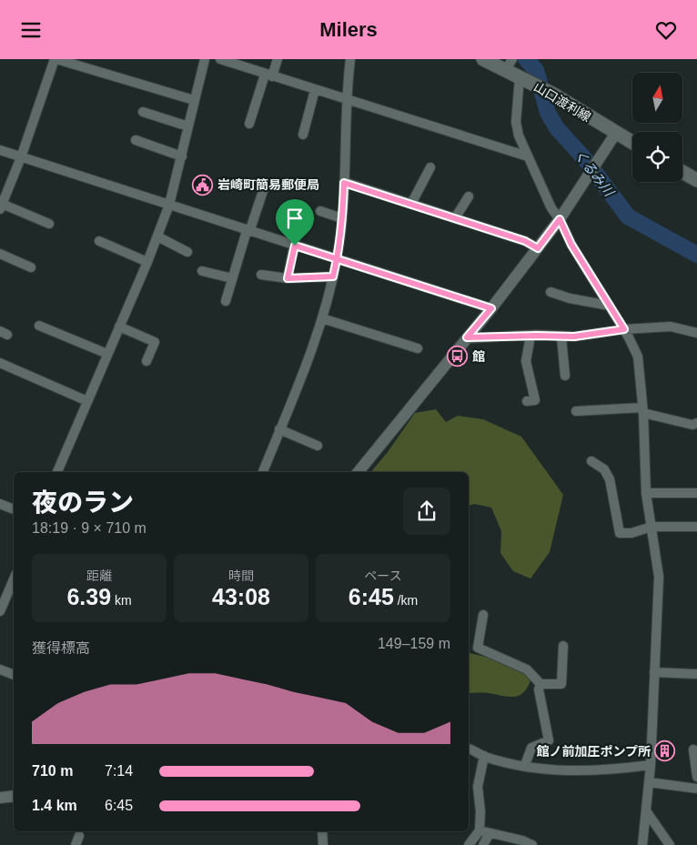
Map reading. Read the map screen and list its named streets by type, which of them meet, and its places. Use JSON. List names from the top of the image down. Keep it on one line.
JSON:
{"streets":{"main road":["山口渡利線"]},"water":["くるみ川"],"places":{"public building":["岩崎町簡易郵便局"],"bus stop":["館"],"building":["館ノ前加圧ポンプ所"]},"north":"top","page":{"header":"Milers","heading":["夜のラン","18:19 · 9 × 710 m"],"stats":[["距離","6.39 km"],["時間","43:08"],["ペース","6:45 /km"]],"chart":["獲得標高","149–159 m"],"list":[{"name":"710 m","note":"7:14"},{"name":"1.4 km","note":"6:45"}]}}
